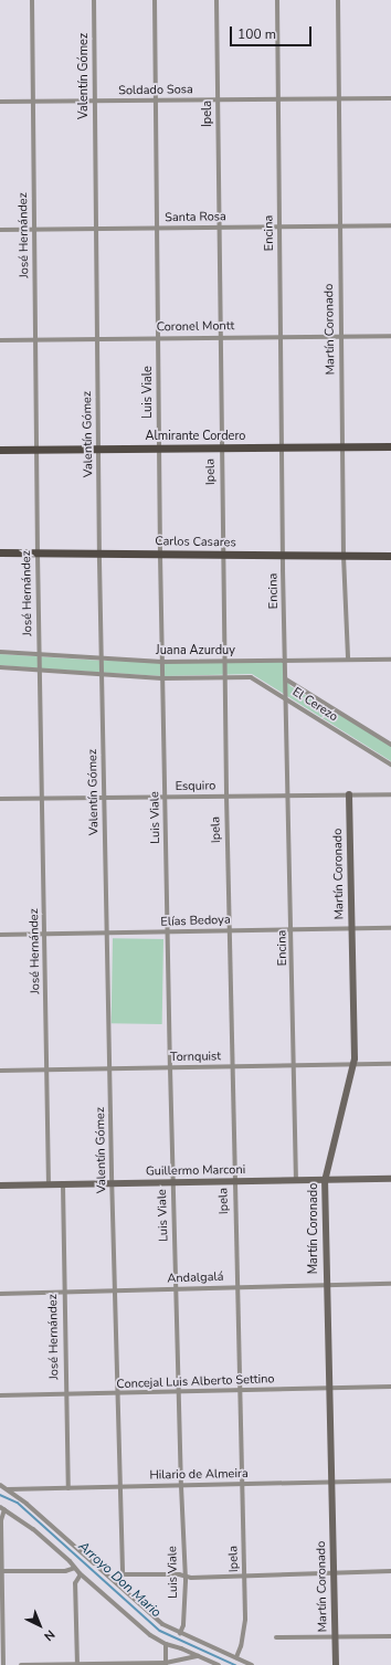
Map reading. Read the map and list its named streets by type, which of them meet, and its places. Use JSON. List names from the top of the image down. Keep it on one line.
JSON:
{"streets":{"main road":["Almirante Cordero","Carlos Casares"],"street":["Valentín Gómez","Soldado Sosa","Ipela","Santa Rosa","Encina","José Hernández","Coronel Montt","Martín Coronado","Luis Viale","Juana Azurduy","El Cerezo","Esquiro","Elías Bedoya","Tornquist","Guillermo Marconi","Andalgalá","Concejal Luis Alberto Settino","Hilario de Almeira"]},"crossings":[["Valentín Gómez","Soldado Sosa"],["Valentín Gómez","Santa Rosa"],["Valentín Gómez","Coronel Montt"],["Valentín Gómez","Almirante Cordero"],["Valentín Gómez","Carlos Casares"],["Valentín Gómez","Juana Azurduy"],["Valentín Gómez","Esquiro"],["Valentín Gómez","Elías Bedoya"],["Valentín Gómez","Tornquist"],["Valentín Gómez","Guillermo Marconi"],["Valentín Gómez","Andalgalá"],["Valentín Gómez","Concejal Luis Alberto Settino"],["Valentín Gómez","Hilario de Almeira"],["Soldado Sosa","Ipela"],["Soldado Sosa","Encina"],["Soldado Sosa","José Hernández"],["Soldado Sosa","Martín Coronado"],["Soldado Sosa","Luis Viale"],["Ipela","Santa Rosa"],["Ipela","Coronel Montt"],["Ipela","Almirante Cordero"],["Ipela","Carlos Casares"],["Ipela","Juana Azurduy"],["Ipela","El Cerezo"],["Ipela","Esquiro"],["Ipela","Elías Bedoya"],["Ipela","Tornquist"],["Ipela","Guillermo Marconi"],["Ipela","Andalgalá"],["Ipela","Concejal Luis Alberto Settino"],["Ipela","Hilario de Almeira"],["Santa Rosa","Encina"],["Santa Rosa","José Hernández"],["Santa Rosa","Martín Coronado"],["Santa Rosa","Luis Viale"],["Encina","Coronel Montt"],["Encina","Almirante Cordero"],["Encina","Carlos Casares"],["Encina","Juana Azurduy"],["Encina","El Cerezo"],["Encina","Esquiro"],["Encina","Elías Bedoya"],["Encina","Tornquist"],["Encina","Guillermo Marconi"],["José Hernández","Coronel Montt"],["José Hernández","Almirante Cordero"],["José Hernández","Carlos Casares"],["José Hernández","Juana Azurduy"],["José Hernández","Esquiro"],["José Hernández","Elías Bedoya"],["José Hernández","Tornquist"],["José Hernández","Guillermo Marconi"],["José Hernández","Andalgalá"],["José Hernández","Concejal Luis Alberto Settino"],["José Hernández","Hilario de Almeira"],["Coronel Montt","Martín Coronado"],["Coronel Montt","Luis Viale"],["Martín Coronado","Almirante Cordero"],["Martín Coronado","Carlos Casares"],["Martín Coronado","Juana Azurduy"],["Martín Coronado","Esquiro"],["Martín Coronado","Elías Bedoya"],["Martín Coronado","Tornquist"],["Martín Coronado","Guillermo Marconi"],["Martín Coronado","Andalgalá"],["Martín Coronado","Concejal Luis Alberto Settino"],["Martín Coronado","Hilario de Almeira"],["Luis Viale","Almirante Cordero"],["Luis Viale","Carlos Casares"],["Luis Viale","Juana Azurduy"],["Luis Viale","Esquiro"],["Luis Viale","Elías Bedoya"],["Luis Viale","Tornquist"],["Luis Viale","Guillermo Marconi"],["Luis Viale","Andalgalá"],["Luis Viale","Concejal Luis Alberto Settino"],["Luis Viale","Hilario de Almeira"]],"water":["Arroyo Don Mario"],"scale_bar":"100 m","north":"bottom right"}
